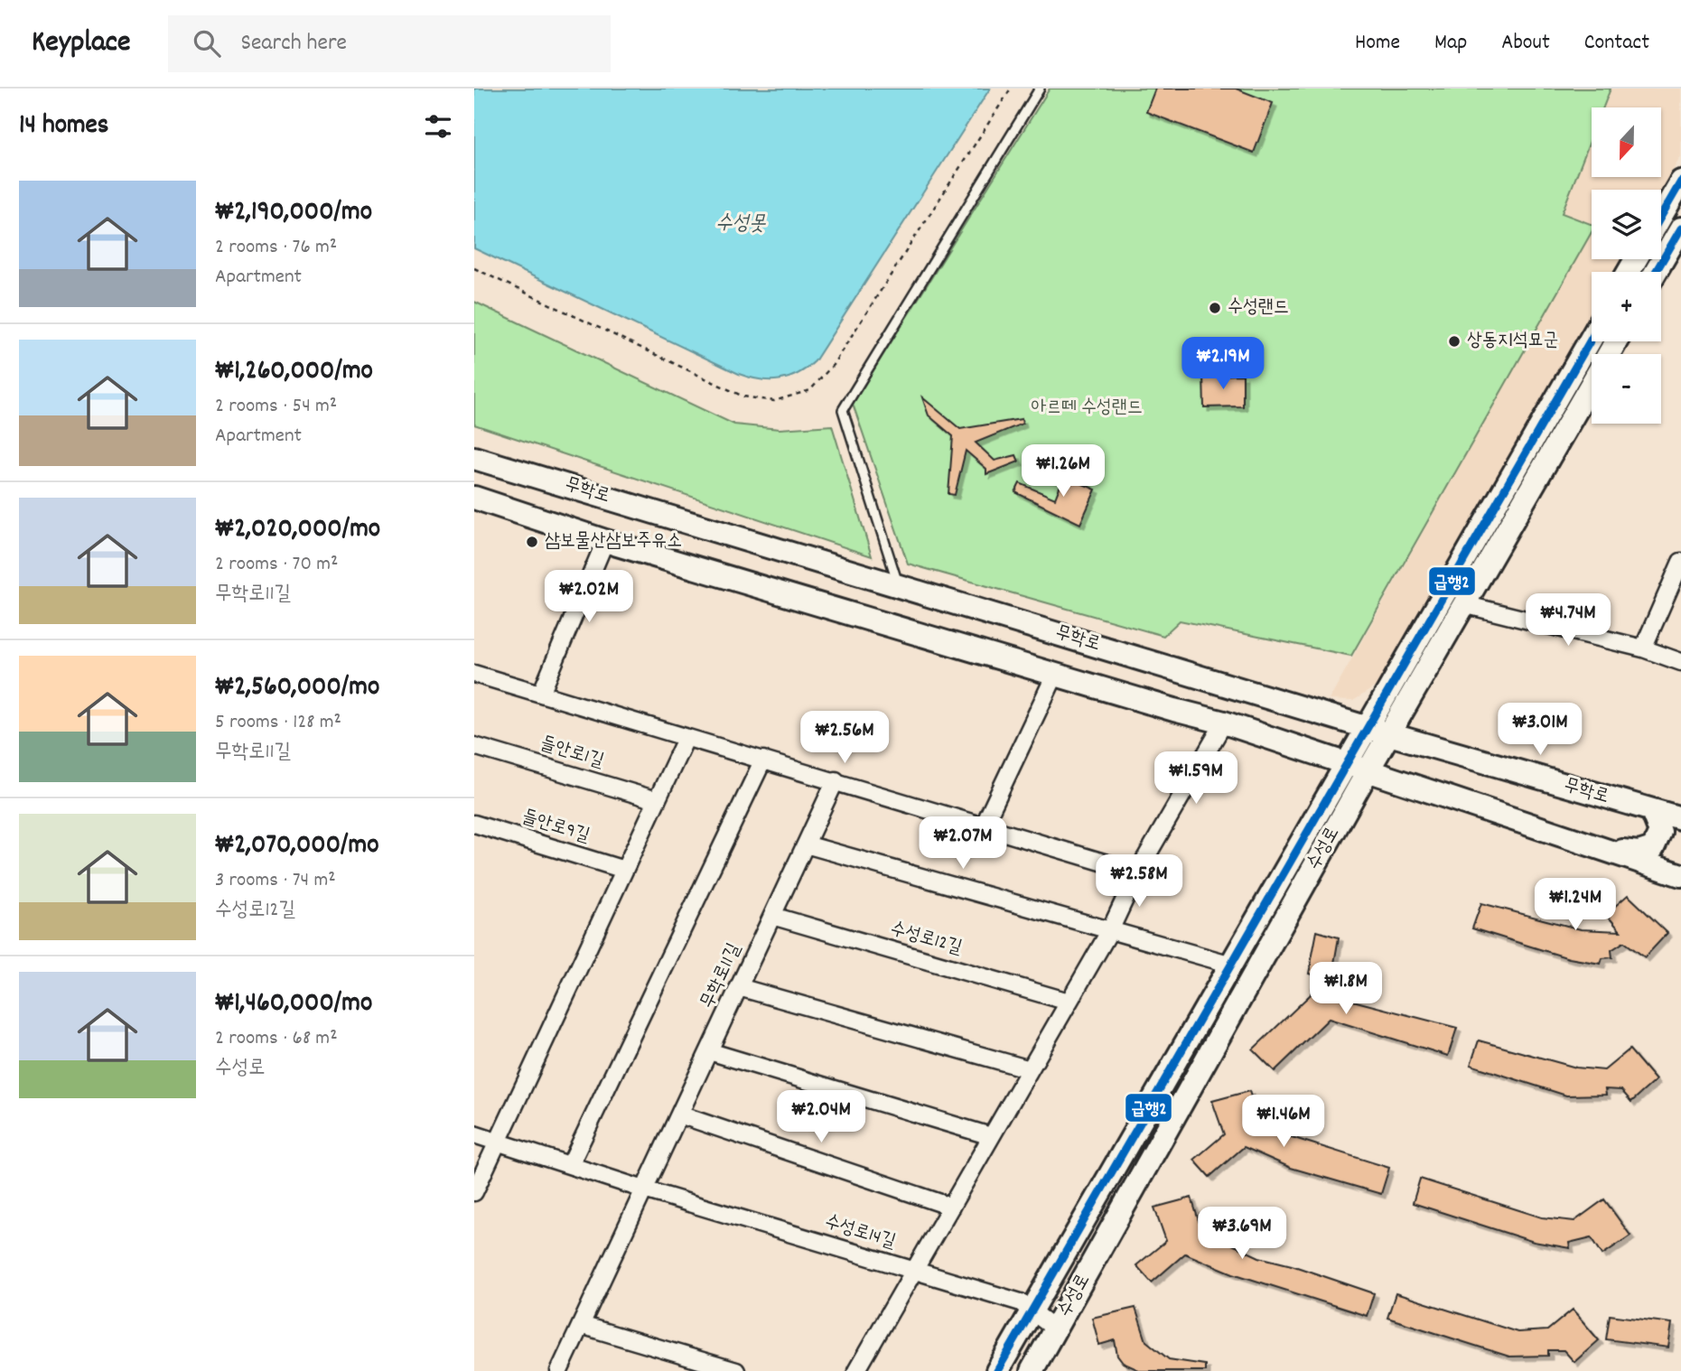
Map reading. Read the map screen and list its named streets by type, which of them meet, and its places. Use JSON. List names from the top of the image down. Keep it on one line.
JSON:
{"streets":{"main road":["무학로","수성로"],"street":["들안로1길","들안로9길","수성로12길","무학로11길","수성로14길"]},"crossings":[["무학로","수성로"],["수성로","수성로14길"],["수성로12길","무학로11길"],["무학로11길","수성로14길"]],"water":["수성못"],"parks":["아르떼 수성랜드"],"places":["수성랜드","상동지석묘군","삼보물산삼보주유소"],"lines":["transit line 급행2"],"north":"bottom","page":{"header":"Keyplace","search":"Search here","nav":["Home","Map","About","Contact"],"heading":"14 homes","map_buttons":["+","−"],"list":[{"name":"₩2,190,000/mo","note":"2 rooms · 76 m² · Apartment"},{"name":"₩1,260,000/mo","note":"2 rooms · 54 m² · Apartment"},{"name":"₩2,020,000/mo","note":"2 rooms · 70 m² · 무학로11길"},{"name":"₩2,560,000/mo","note":"5 rooms · 128 m² · 무학로11길"},{"name":"₩2,070,000/mo","note":"3 rooms · 74 m² · 수성로12길"},{"name":"₩1,460,000/mo","note":"2 rooms · 68 m² · 수성로"}],"price":["₩2.19M","₩1.26M","₩2.02M","₩4.74M","₩3.01M","₩2.56M","₩1.59M","₩2.07M","₩2.58M","₩1.24M","₩1.8M","₩2.04M","₩1.46M","₩3.69M"]}}
